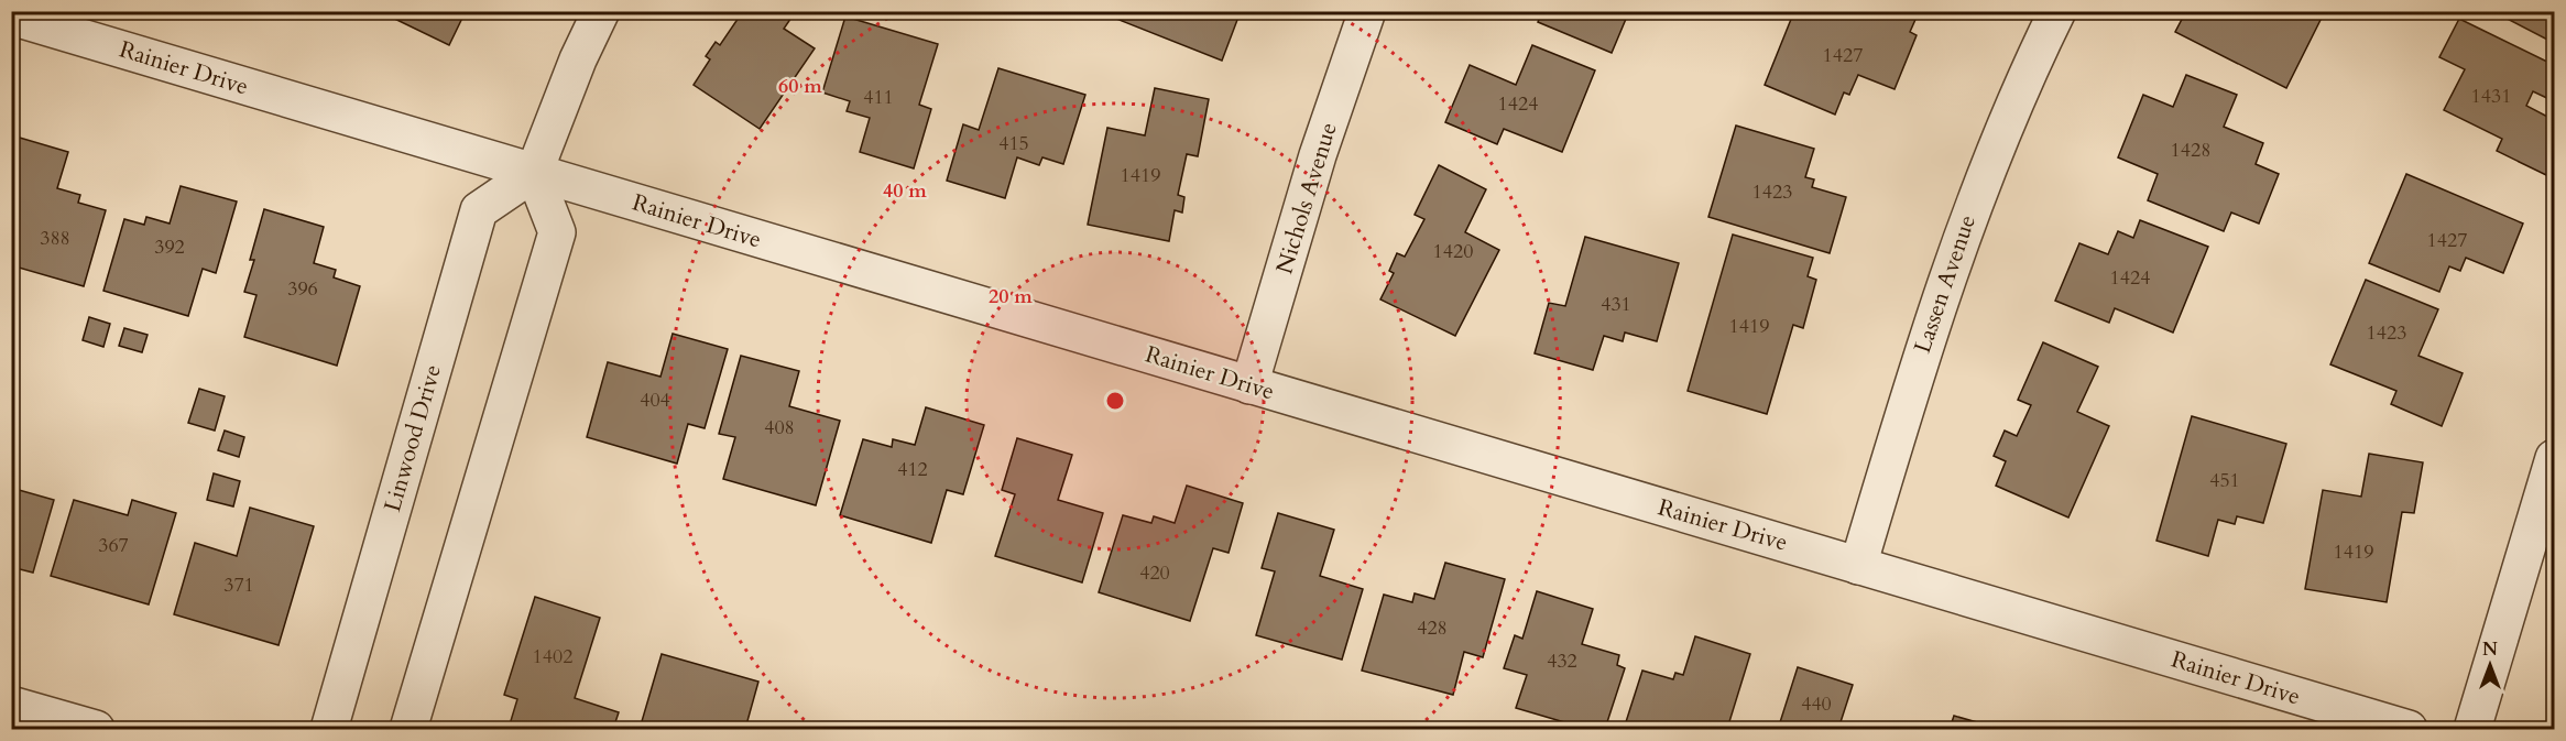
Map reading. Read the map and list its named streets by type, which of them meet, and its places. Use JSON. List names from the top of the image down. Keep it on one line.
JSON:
{"streets":{"street":["Rainier Drive","Nichols Avenue","Lassen Avenue","Linwood Drive"]},"crossings":[["Rainier Drive","Nichols Avenue"],["Rainier Drive","Lassen Avenue"],["Rainier Drive","Linwood Drive"]],"house_numbers":["1427","1431","411","1424","415","1428","1419","1423","388","1427","392","1420","1424","396","431","1419","1423","404","408","412","451","367","1419","420","371","428","1402","432","440"],"north":"top","rings":["60 m","40 m","20 m"]}
